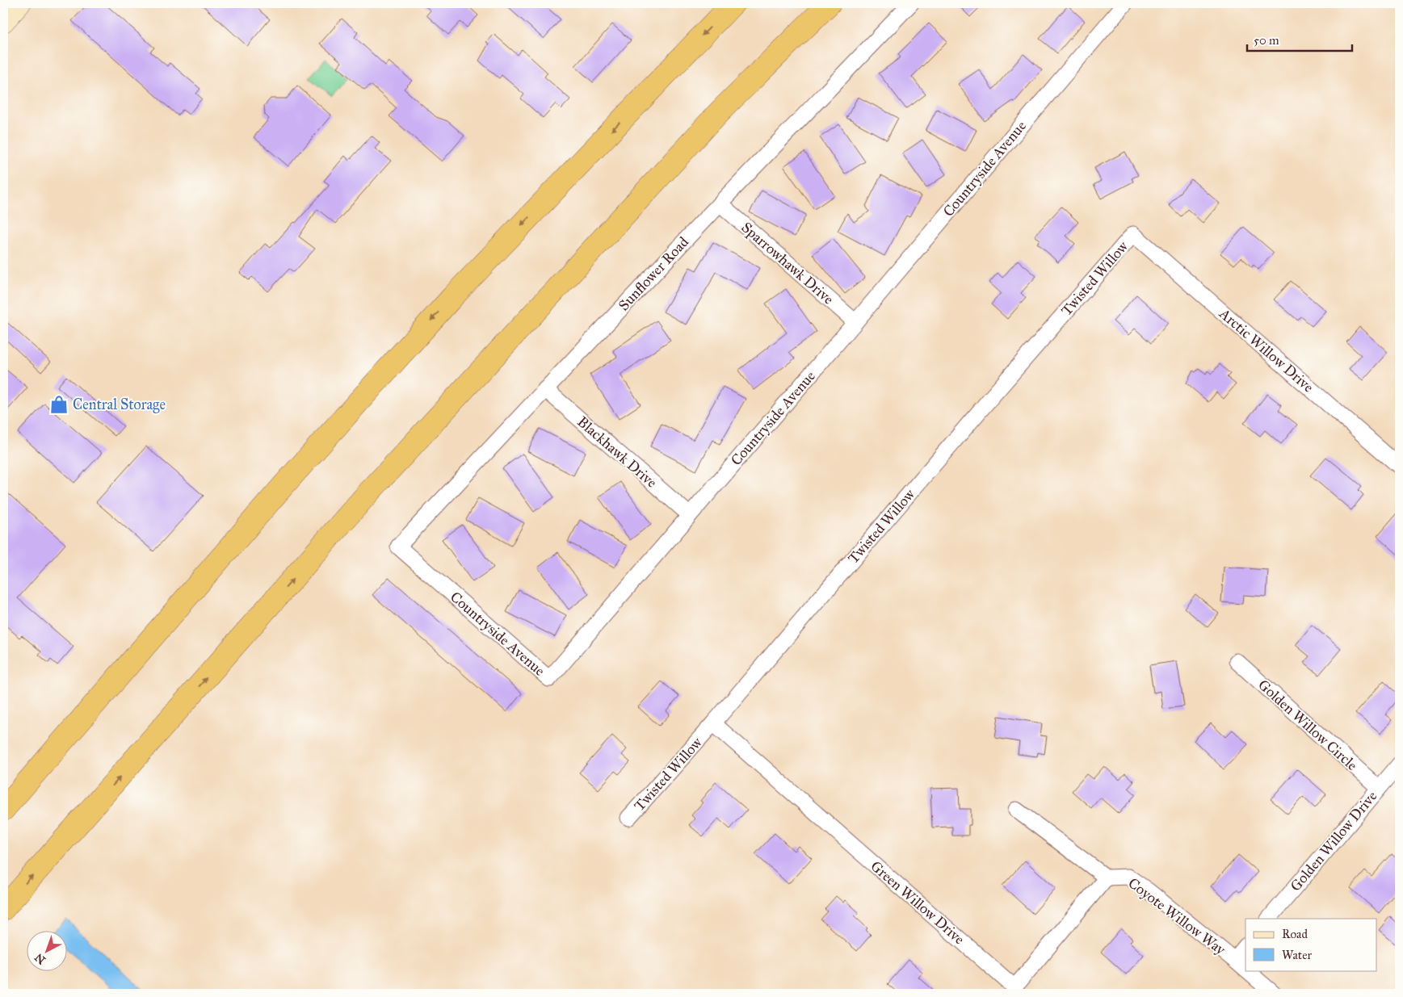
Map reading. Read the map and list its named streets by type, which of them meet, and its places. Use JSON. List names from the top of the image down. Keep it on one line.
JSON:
{"streets":{"street":["Countryside Avenue","Sparrowhawk Drive","Sunflower Road","Twisted Willow","Arctic Willow Drive","Blackhawk Drive","Golden Willow Circle","Golden Willow Drive","Green Willow Drive","Coyote Willow Way"]},"crossings":[["Countryside Avenue","Sparrowhawk Drive"],["Countryside Avenue","Sunflower Road"],["Countryside Avenue","Blackhawk Drive"],["Sparrowhawk Drive","Sunflower Road"],["Sunflower Road","Blackhawk Drive"],["Twisted Willow","Arctic Willow Drive"],["Twisted Willow","Green Willow Drive"],["Golden Willow Circle","Golden Willow Drive"],["Green Willow Drive","Coyote Willow Way"]],"places":{"shop":["Central Storage"]},"legend":["Road","Water"],"scale_bar":"50 m","north":"bottom left"}
